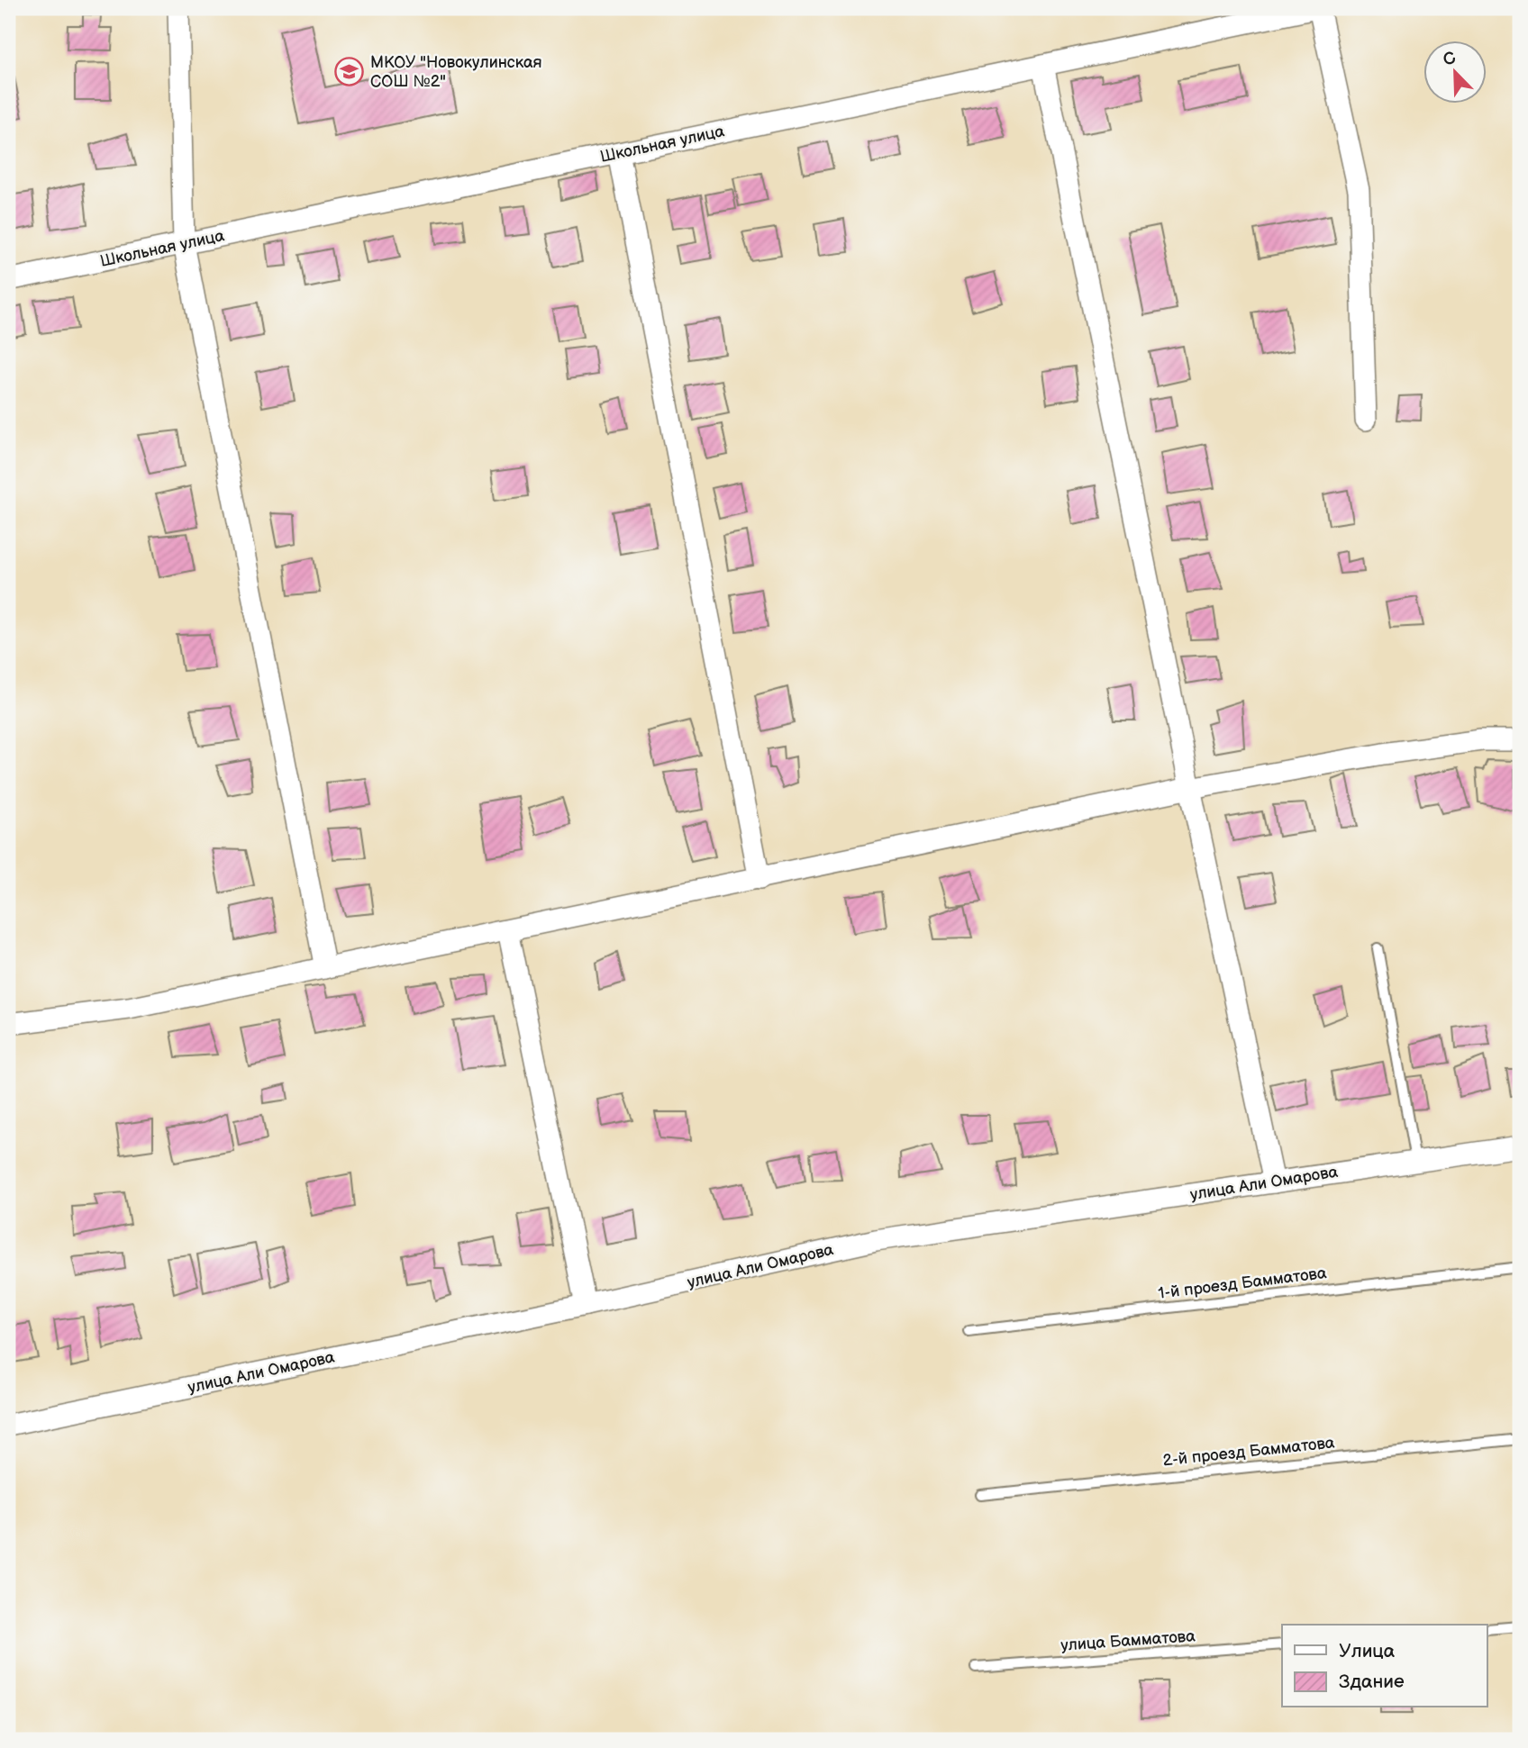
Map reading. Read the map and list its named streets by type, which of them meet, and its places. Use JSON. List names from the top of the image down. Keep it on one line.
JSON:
{"streets":{"street":["Школьная улица","улица Али Омарова"],"lane":["1-й проезд Бамматова","2-й проезд Бамматова","улица Бамматова"]},"places":{"school or university":["МКОУ \"Новокулинская СОШ №2\""]},"legend":["Улица","Здание"],"north":"top left"}
